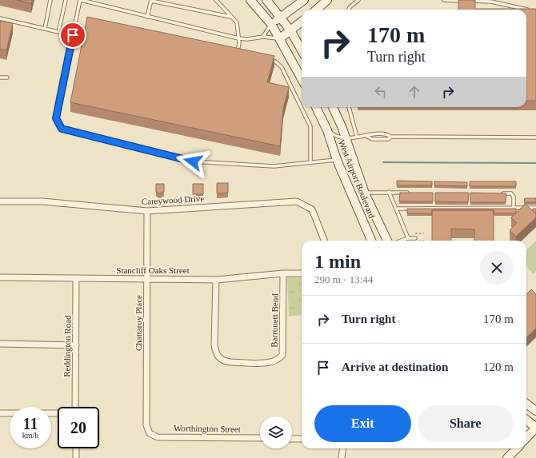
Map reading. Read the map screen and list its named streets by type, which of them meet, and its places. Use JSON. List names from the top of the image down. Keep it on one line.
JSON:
{"streets":{"main road":["West Airport Boulevard"],"street":["Careywood Drive","Stancliff Oaks Street","Barronett Bend","Chattaroy Place","Reddington Road","Worthington Street"]},"crossings":[["Careywood Drive","Chattaroy Place"],["Stancliff Oaks Street","Barronett Bend"],["Stancliff Oaks Street","Chattaroy Place"],["Stancliff Oaks Street","Reddington Road"],["Chattaroy Place","Worthington Street"]],"page":{"turn":["170 m","Turn right"],"heading":["1 min","290 m · 13:44"],"list":[{"name":"Turn right","value":"170 m"},{"name":"Arrive at destination","value":"120 m"}],"buttons":["Exit","Share"],"speed":"11 km/h","limit":"20"}}
